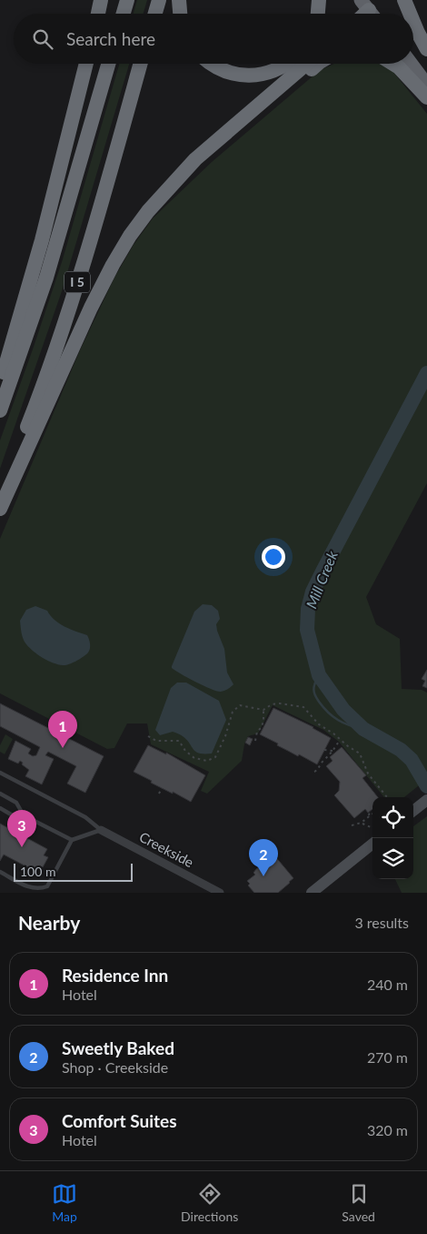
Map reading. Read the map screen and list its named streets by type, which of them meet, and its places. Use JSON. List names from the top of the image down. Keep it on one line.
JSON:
{"streets":{"highway":["I 5"],"street":["Creekside"]},"water":["Mill Creek"],"scale_bar":"100 m","page":{"search":"Search here","pins":["1","3","2"],"scale":"100 m","heading":["Nearby","3 results"],"list":[{"mark":"1","name":"Residence Inn","note":"Hotel","value":"240 m"},{"mark":"2","name":"Sweetly Baked","note":"Shop · Creekside","value":"270 m"},{"mark":"3","name":"Comfort Suites","note":"Hotel","value":"320 m"}],"nav":["Map","Directions","Saved"]}}
